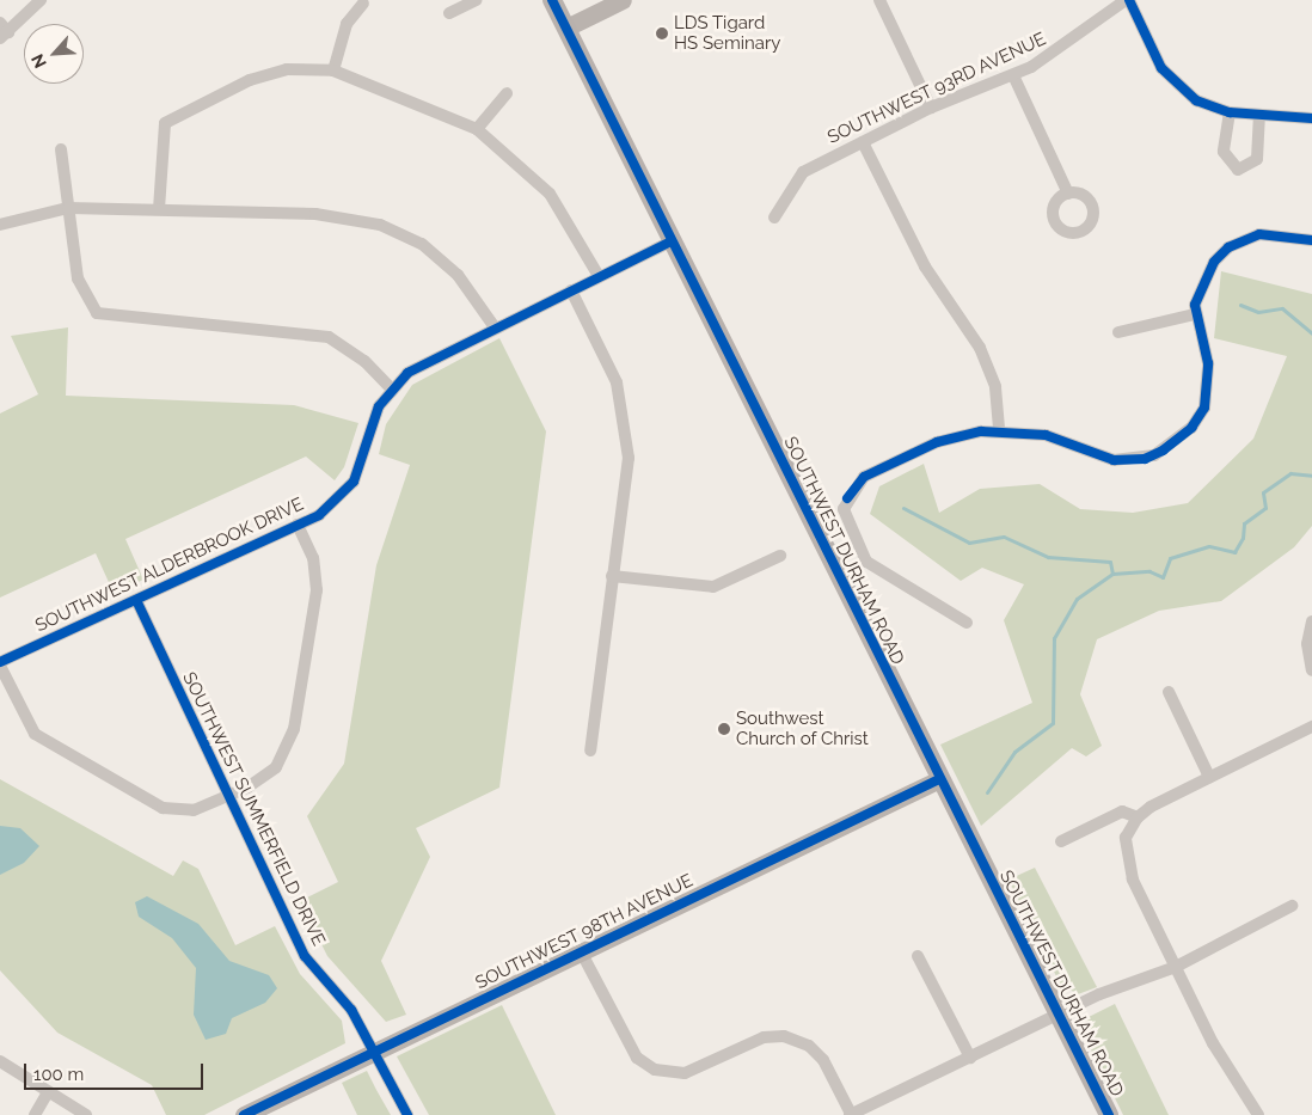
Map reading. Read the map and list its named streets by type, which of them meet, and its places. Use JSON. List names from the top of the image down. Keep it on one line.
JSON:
{"streets":{"main road":["SOUTHWEST DURHAM ROAD"],"street":["SOUTHWEST 93RD AVENUE","SOUTHWEST ALDERBROOK DRIVE","SOUTHWEST SUMMERFIELD DRIVE","SOUTHWEST 98TH AVENUE"]},"crossings":[["SOUTHWEST DURHAM ROAD","SOUTHWEST ALDERBROOK DRIVE"],["SOUTHWEST DURHAM ROAD","SOUTHWEST 98TH AVENUE"],["SOUTHWEST ALDERBROOK DRIVE","SOUTHWEST SUMMERFIELD DRIVE"],["SOUTHWEST SUMMERFIELD DRIVE","SOUTHWEST 98TH AVENUE"]],"places":["LDS Tigard HS Seminary","Southwest Church of Christ"],"scale_bar":"100 m","north":"bottom left"}
